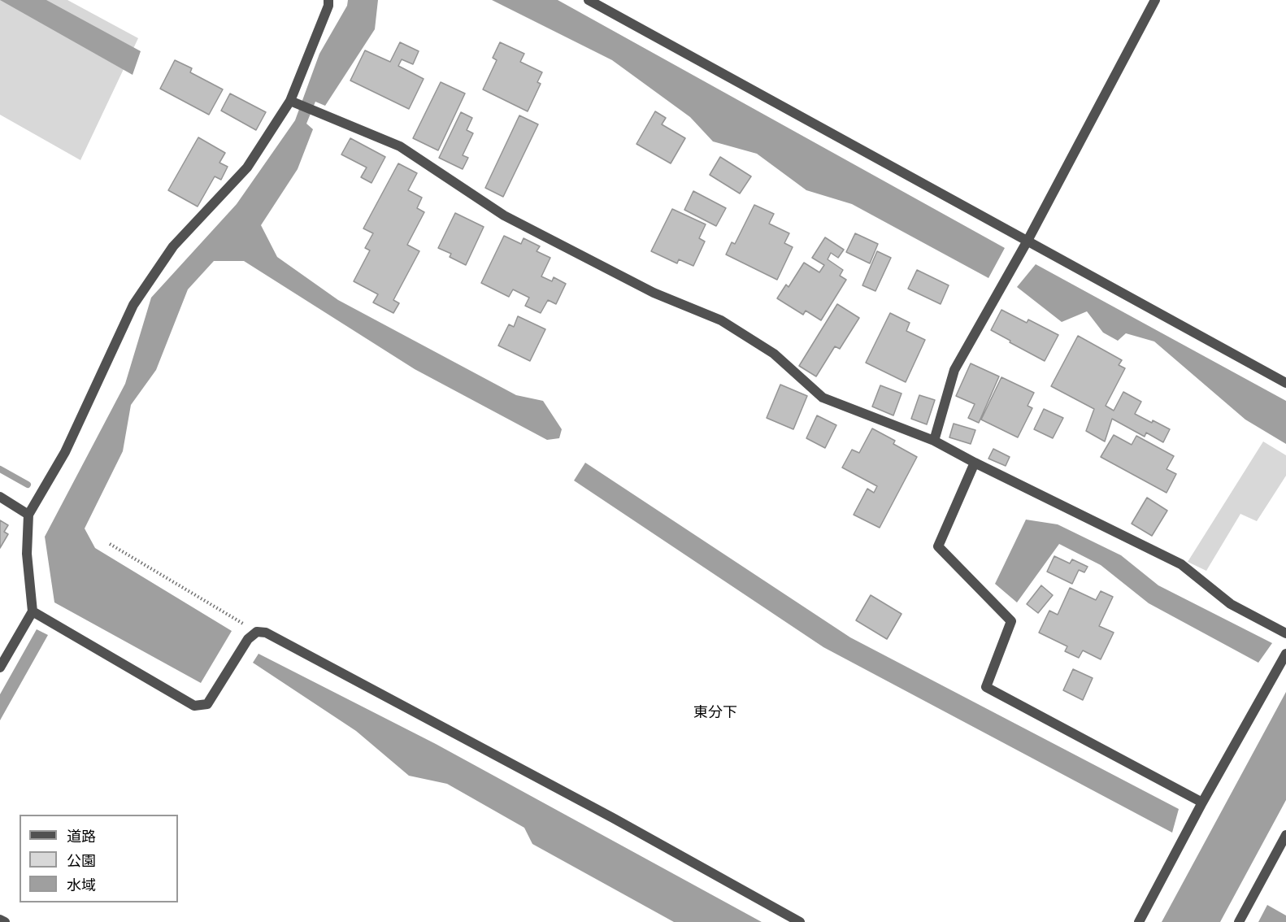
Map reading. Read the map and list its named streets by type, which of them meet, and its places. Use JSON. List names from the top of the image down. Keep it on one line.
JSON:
{"districts":["東分下"],"legend":["道路","公園","水域"]}
